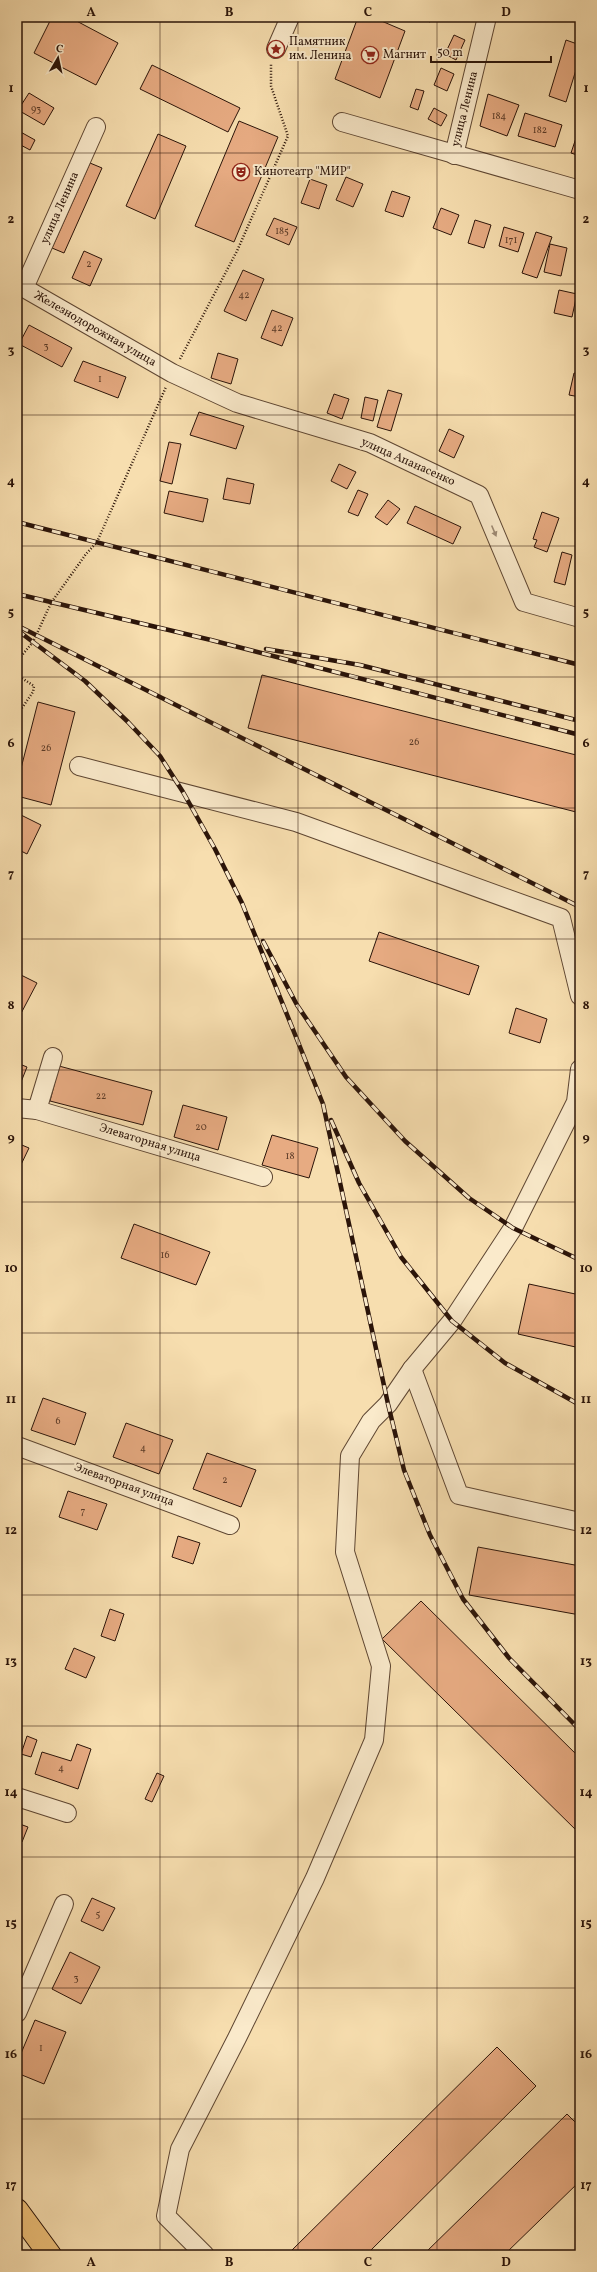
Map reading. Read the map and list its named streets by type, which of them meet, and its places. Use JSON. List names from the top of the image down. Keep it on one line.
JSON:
{"streets":{"street":["улица Ленина","Железнодорожная улица","улица Апанасенко","Элеваторная улица"]},"crossings":[["улица Ленина","Железнодорожная улица"],["Железнодорожная улица","улица Апанасенко"]],"one_way":["улица Апанасенко"],"places":{"place":["Памятник им. Ленина"],"supermarket":["Магнит"],"theatre":["Кинотеатр \"МИР\""]},"house_numbers":["93","184","182","185","171","2","42","42","3","1","26","26","22","20","18","16","6","4","2","7","4","5","3","1"],"scale_bar":"50 m","north":"top","grid":{"columns":["A","B","C","D"],"rows":["1","2","3","4","5","6","7","8","9","10","11","12","13","14","15","16","17"]}}
